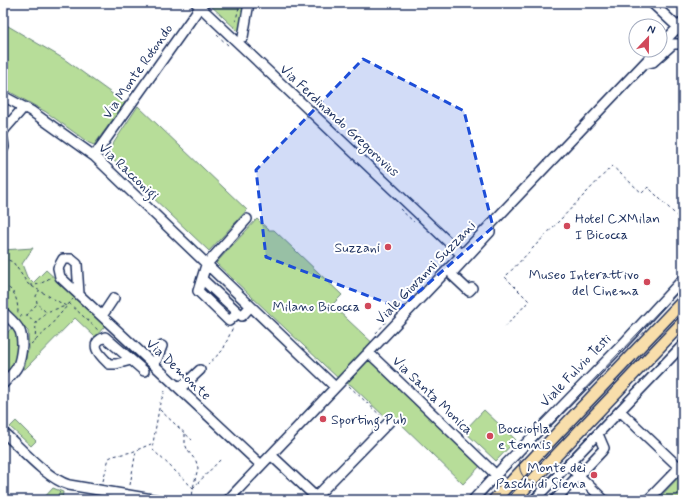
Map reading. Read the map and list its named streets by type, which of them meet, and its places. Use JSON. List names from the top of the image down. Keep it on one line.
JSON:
{"streets":{"street":["Via Monte Rotondo","Via Ferdinando Gregorovius","Via Racconigi","Viale Giovanni Suzzani","Via Demonte","Viale Fulvio Testi","Via Santa Monica"]},"crossings":[["Via Monte Rotondo","Via Ferdinando Gregorovius"],["Via Monte Rotondo","Via Racconigi"],["Via Ferdinando Gregorovius","Viale Giovanni Suzzani"],["Via Racconigi","Viale Giovanni Suzzani"],["Viale Giovanni Suzzani","Via Demonte"],["Viale Giovanni Suzzani","Via Santa Monica"],["Viale Fulvio Testi","Via Santa Monica"]],"places":["Hotel CXMilan I Bicocca","Suzzani","Museo Interattivo del Cinema","Milano Bicocca","Sporting Pub","Bocciofila e tennis","Monte dei Paschi di Siena"],"north":"top"}
